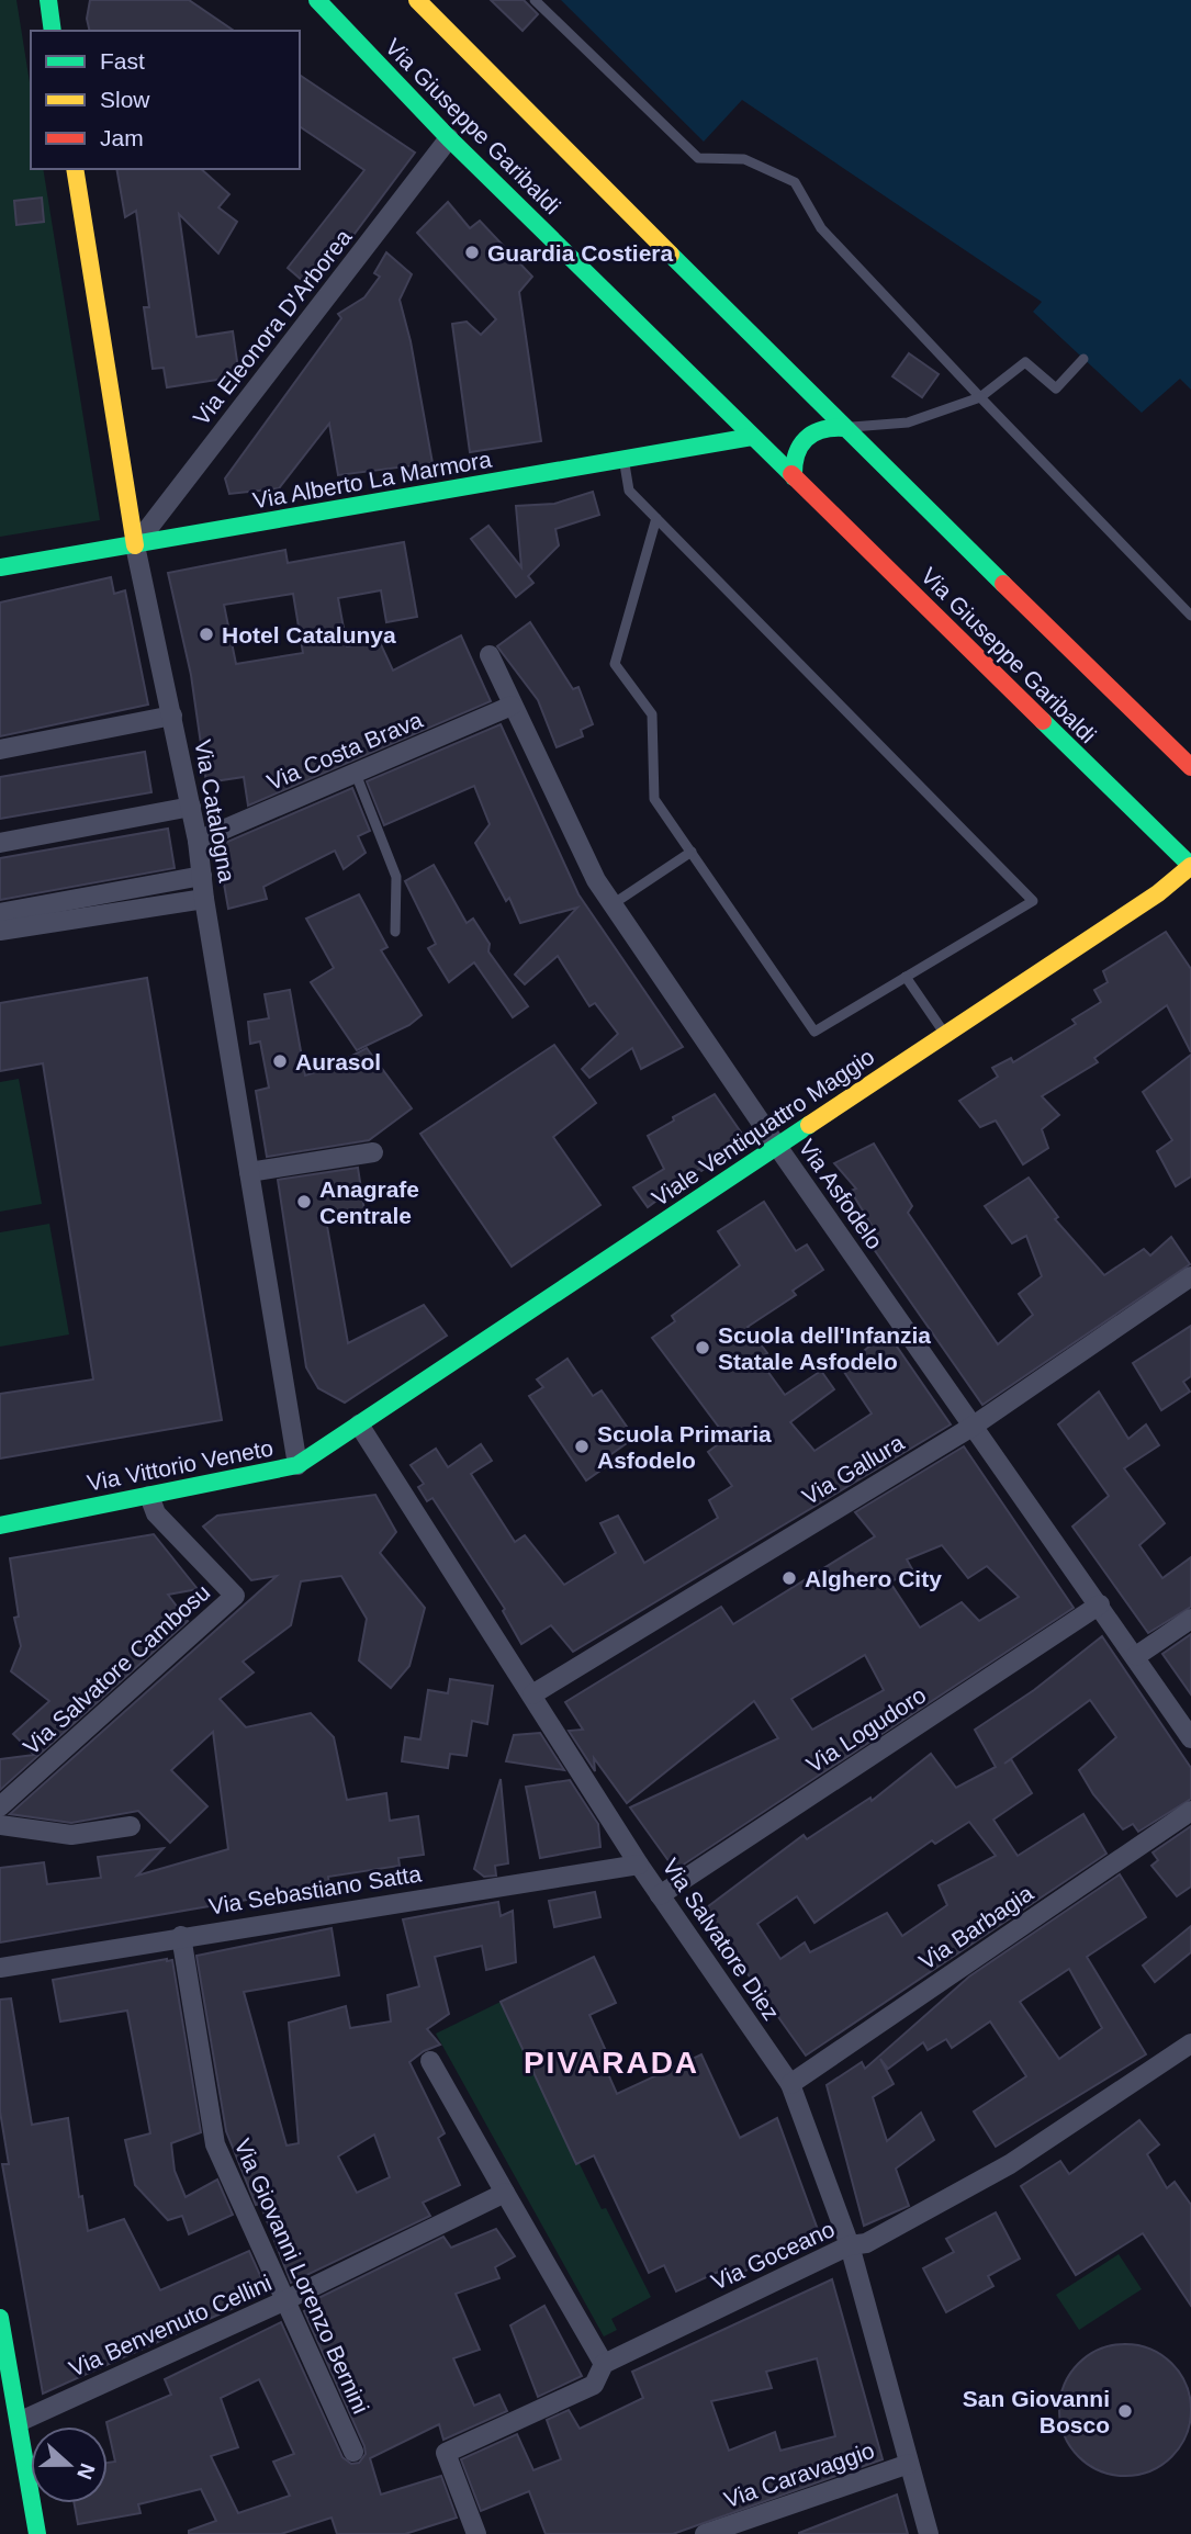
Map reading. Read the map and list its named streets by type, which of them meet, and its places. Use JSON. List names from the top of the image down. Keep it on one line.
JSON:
{"streets":{"main road":["Via Giuseppe Garibaldi","Via Alberto La Marmora","Via Catalogna","Viale Ventiquattro Maggio","Via Vittorio Veneto"],"street":["Via Eleonora D'Arborea","Via Costa Brava","Via Asfodelo","Via Gallura","Via Salvatore Cambosu","Via Logudoro","Via Sebastiano Satta","Via Barbagia","Via Salvatore Diez","Via Goceano","Via Giovanni Lorenzo Bernini","Via Benvenuto Cellini","Via Caravaggio"]},"crossings":[["Via Giuseppe Garibaldi","Via Eleonora D'Arborea"],["Via Giuseppe Garibaldi","Via Alberto La Marmora"],["Via Giuseppe Garibaldi","Viale Ventiquattro Maggio"],["Via Eleonora D'Arborea","Via Alberto La Marmora"],["Via Eleonora D'Arborea","Via Catalogna"],["Via Alberto La Marmora","Via Catalogna"],["Via Costa Brava","Via Catalogna"],["Via Costa Brava","Via Asfodelo"],["Via Catalogna","Via Vittorio Veneto"],["Viale Ventiquattro Maggio","Via Asfodelo"],["Viale Ventiquattro Maggio","Via Vittorio Veneto"],["Viale Ventiquattro Maggio","Via Salvatore Diez"],["Via Asfodelo","Via Gallura"],["Via Asfodelo","Via Logudoro"],["Via Vittorio Veneto","Via Salvatore Cambosu"],["Via Vittorio Veneto","Via Salvatore Diez"],["Via Gallura","Via Salvatore Diez"],["Via Logudoro","Via Salvatore Diez"],["Via Sebastiano Satta","Via Salvatore Diez"],["Via Sebastiano Satta","Via Giovanni Lorenzo Bernini"],["Via Barbagia","Via Salvatore Diez"],["Via Salvatore Diez","Via Goceano"],["Via Salvatore Diez","Via Caravaggio"],["Via Giovanni Lorenzo Bernini","Via Benvenuto Cellini"]],"districts":["PIVARADA"],"places":["Guardia Costiera","Hotel Catalunya","Aurasol","Anagrafe Centrale","Scuola dell'Infanzia Statale Asfodelo","Scuola Primaria Asfodelo","Alghero City","San Giovanni Bosco"],"legend":["Fast","Slow","Jam"],"north":"right"}
